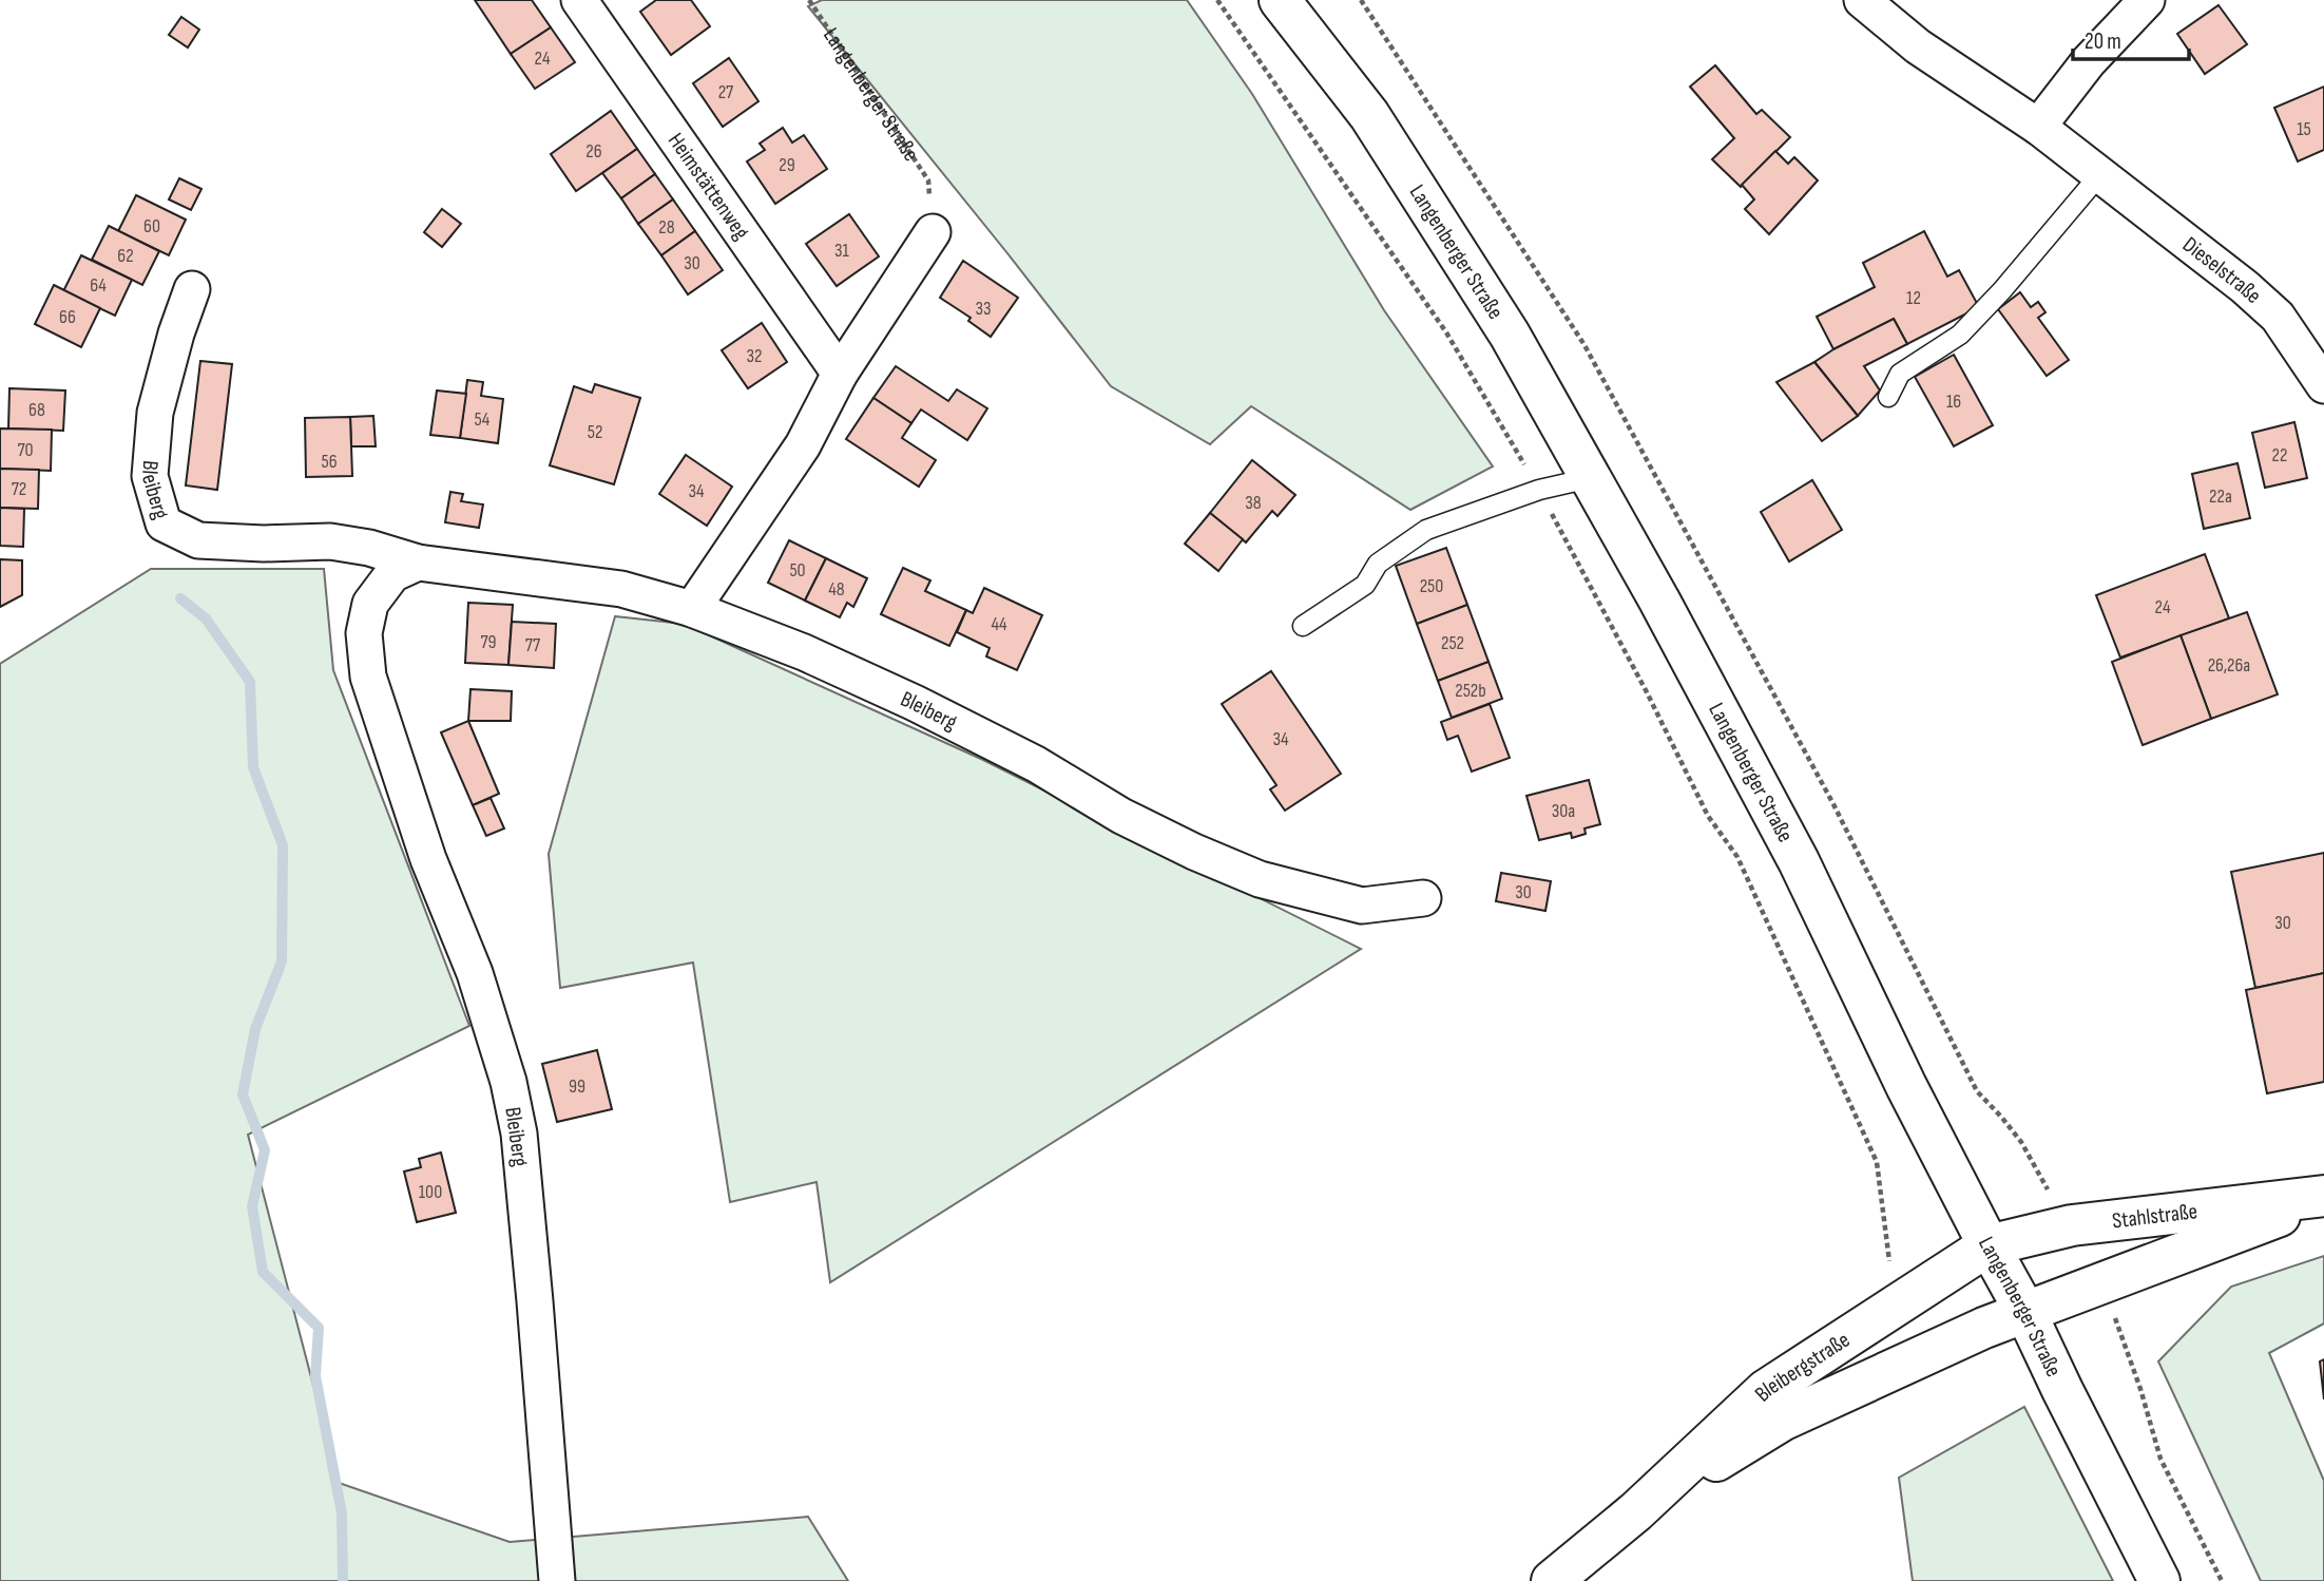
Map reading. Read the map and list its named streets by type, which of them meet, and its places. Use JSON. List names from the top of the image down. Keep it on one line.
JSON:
{"streets":{"main road":["Langenberger Straße","Stahlstraße","Bleibergstraße"],"street":["Heimstättenweg","Dieselstraße","Bleiberg"]},"crossings":[["Langenberger Straße","Stahlstraße"],["Langenberger Straße","Bleibergstraße"],["Stahlstraße","Bleibergstraße"]],"house_numbers":["24","27","15","26","29","60","28","31","62","30","64","12","33","66","32","16","68","54","52","70","22","56","72","34","22a","38","50","250","48","24","44","79","252","77","26,26a","252b","34","30a","30","30","99","100"],"scale_bar":"20 m"}
